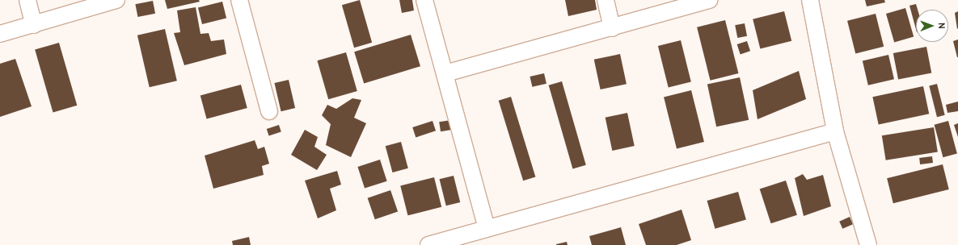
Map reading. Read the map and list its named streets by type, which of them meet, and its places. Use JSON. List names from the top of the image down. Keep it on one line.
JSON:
{"north":"right"}
